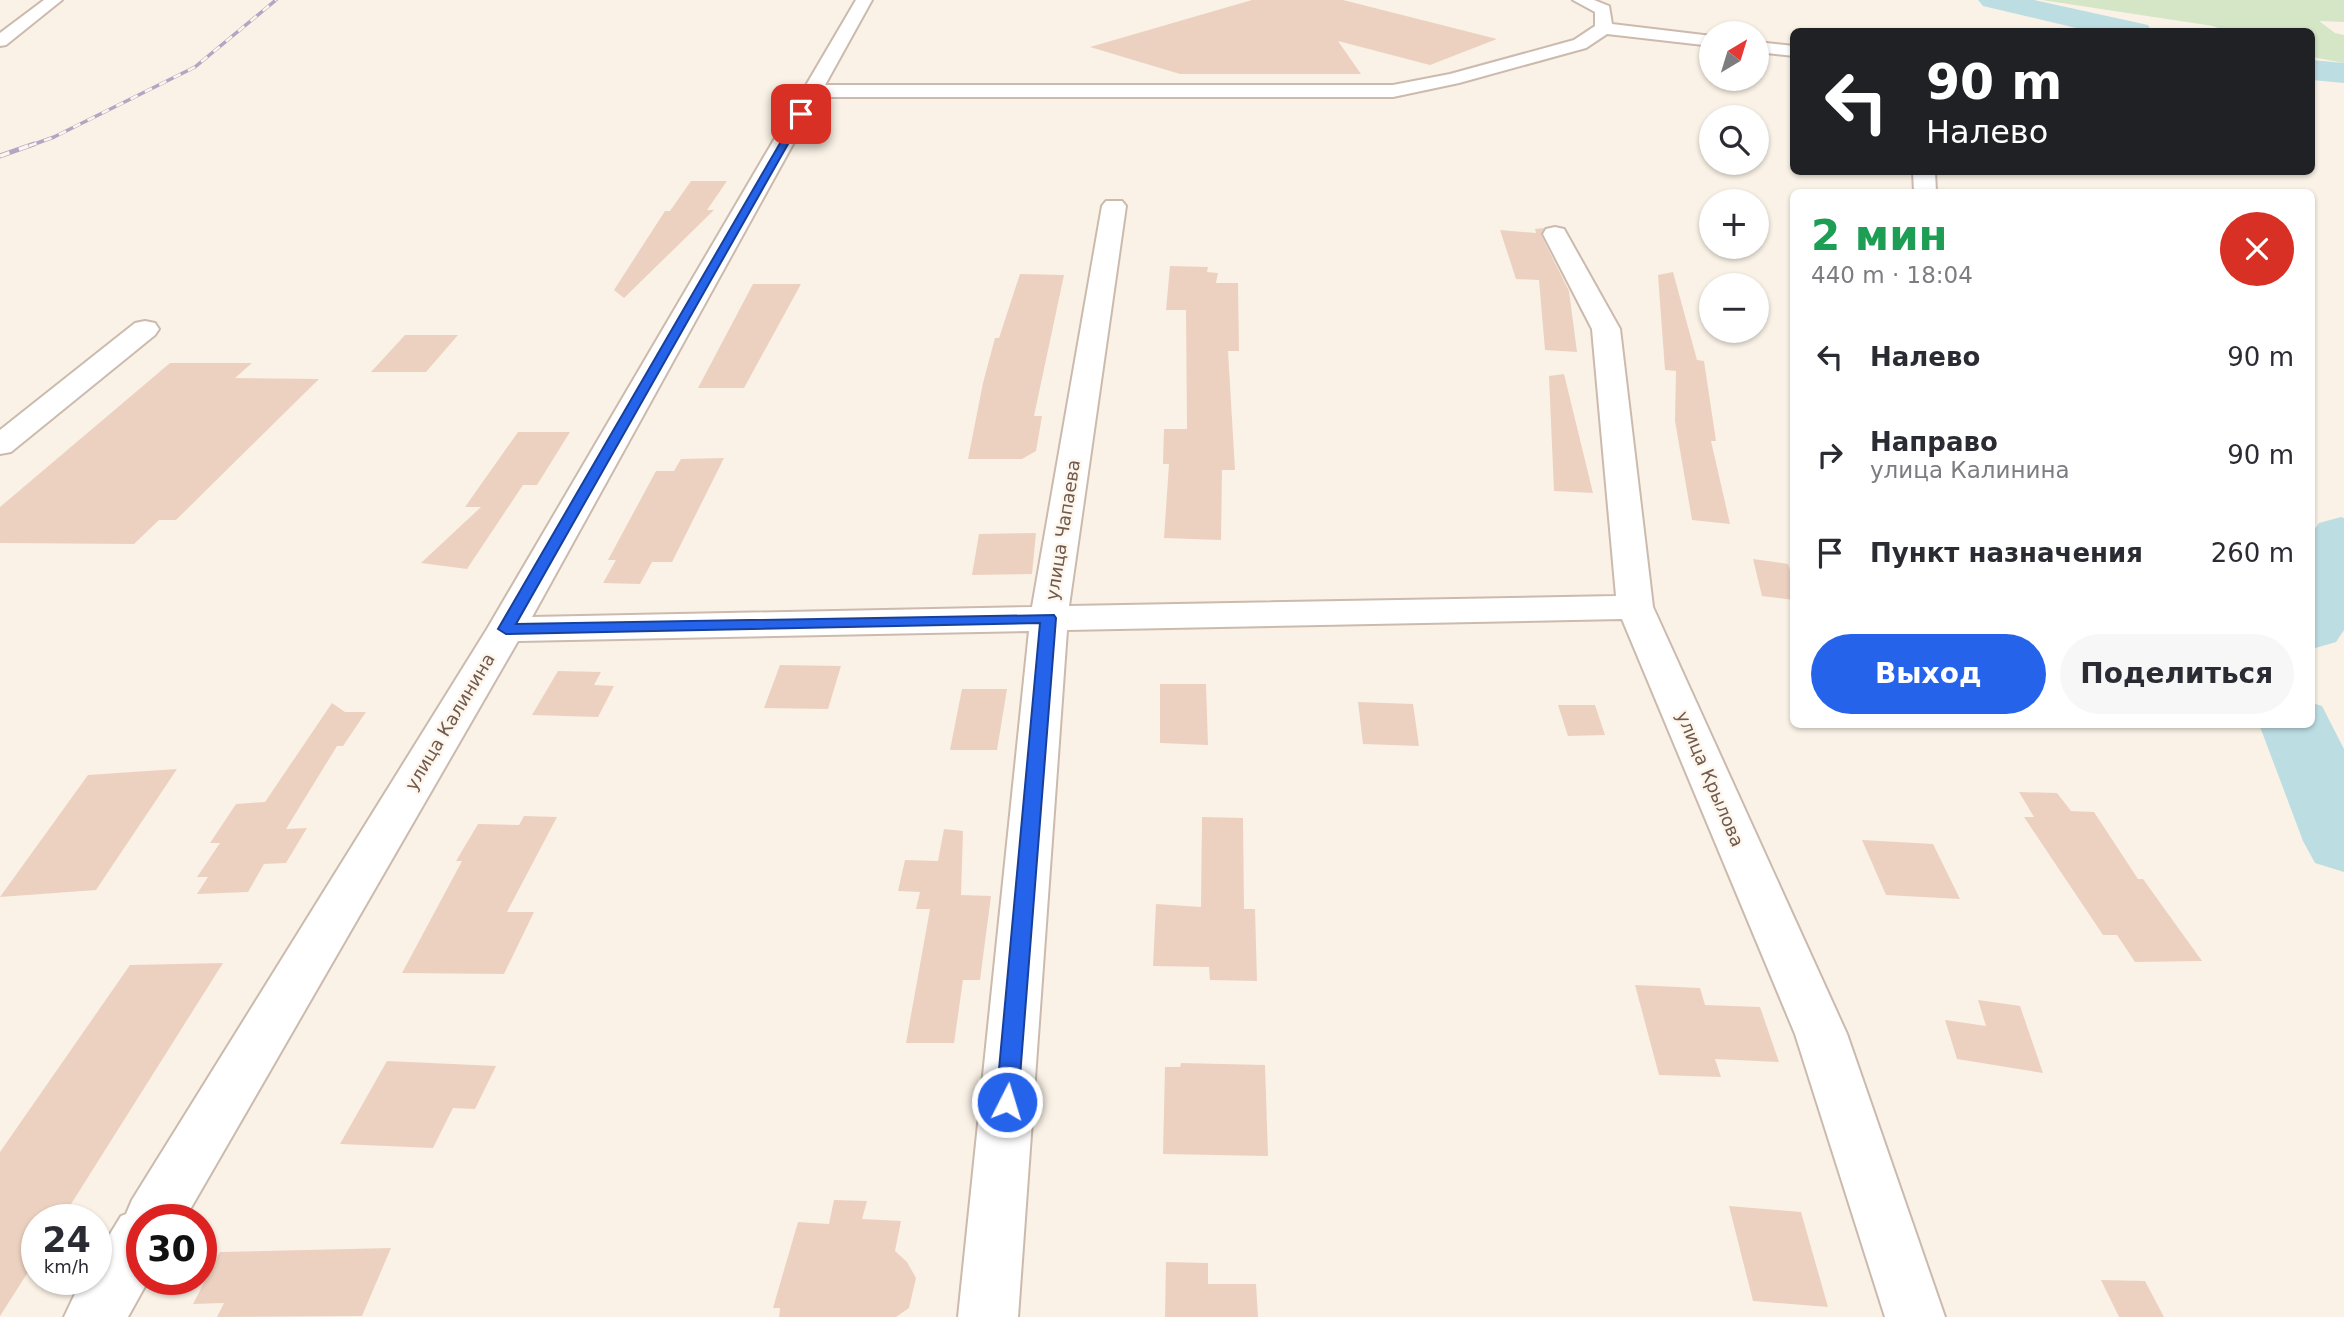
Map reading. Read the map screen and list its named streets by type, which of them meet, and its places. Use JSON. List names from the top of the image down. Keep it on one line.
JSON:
{"streets":{"street":["улица Чапаева","улица Калинина","улица Крылова"]},"north":"top right","page":{"map_buttons":["+","−"],"turn":["90 m","Налево"],"heading":["2 мин","440 m · 18:04"],"list":[{"name":"Налево","value":"90 m"},{"name":"Направо","note":"улица Калинина","value":"90 m"},{"name":"Пункт назначения","value":"260 m"}],"buttons":["Выход","Поделиться"],"speed":"24 km/h","limit":"30"}}
